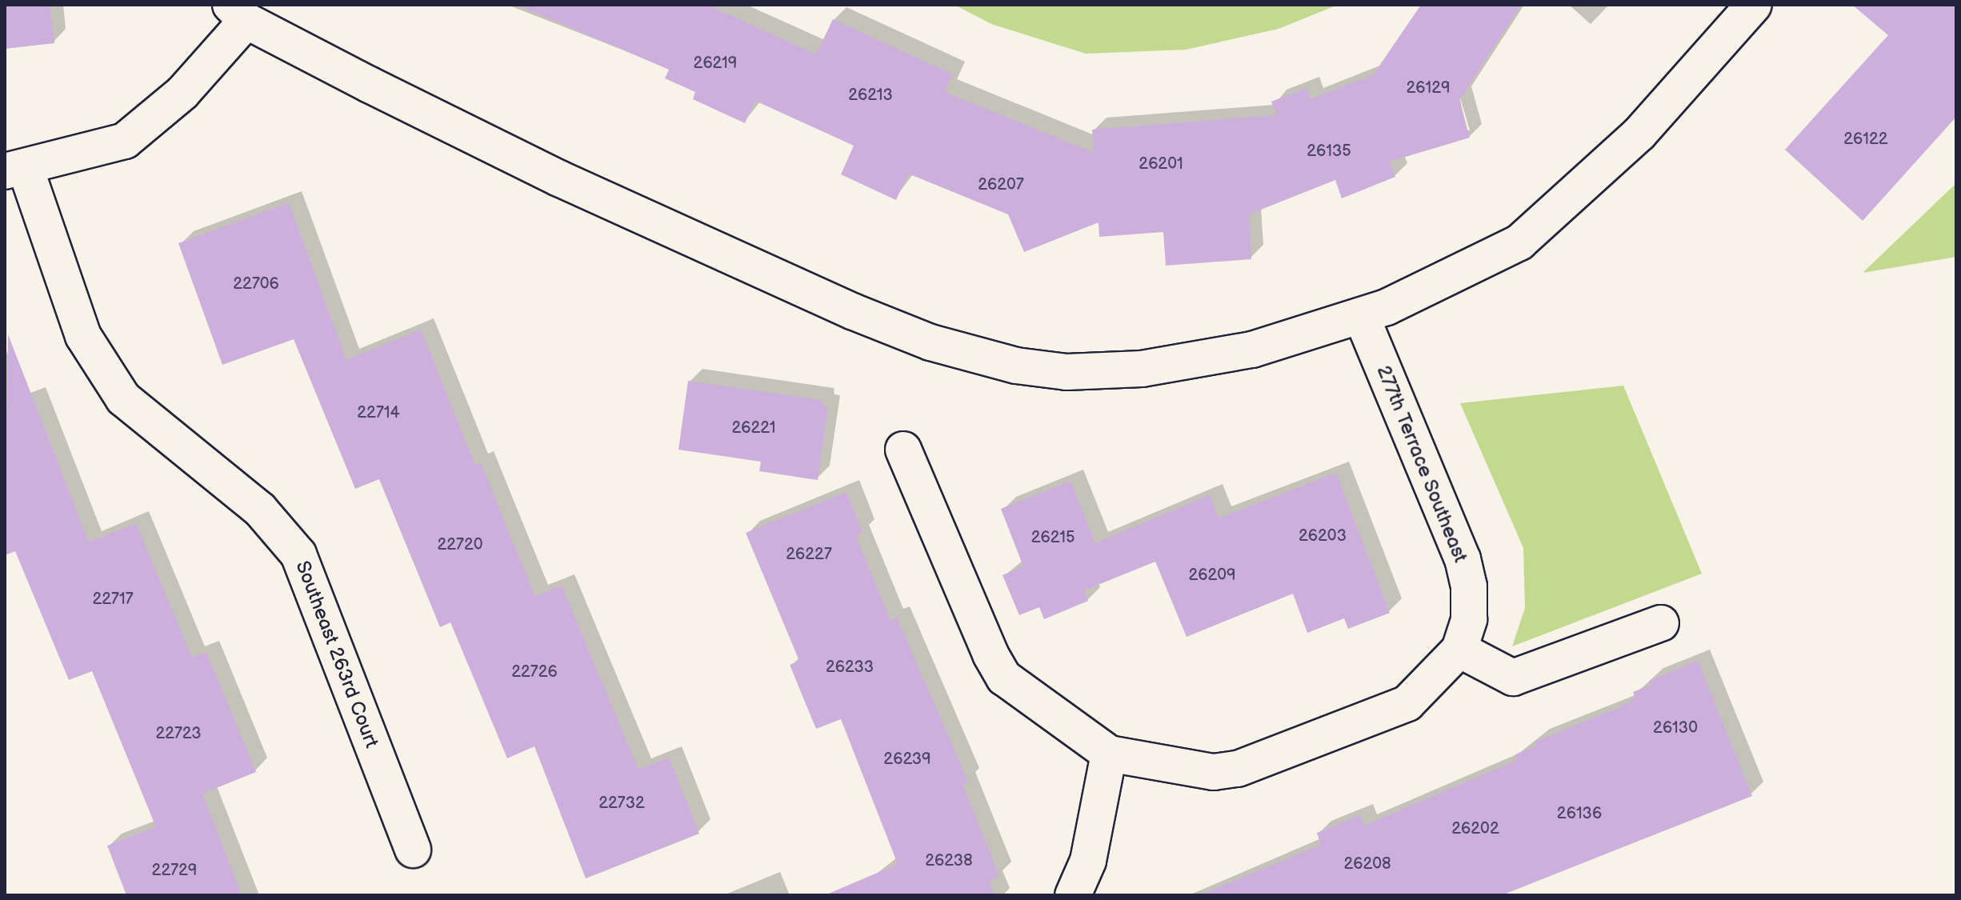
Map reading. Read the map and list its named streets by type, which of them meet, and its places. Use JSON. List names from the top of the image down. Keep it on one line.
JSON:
{"streets":{"street":["277th Terrace Southeast","Southeast 263rd Court"]},"house_numbers":["26219","26129","26213","26122","26135","26201","26207","22706","22714","26221","26203","26215","22720","26227","26209","22717","26233","22726","26130","22723","26239","22732","26136","26202","26238","26208","22729"]}
